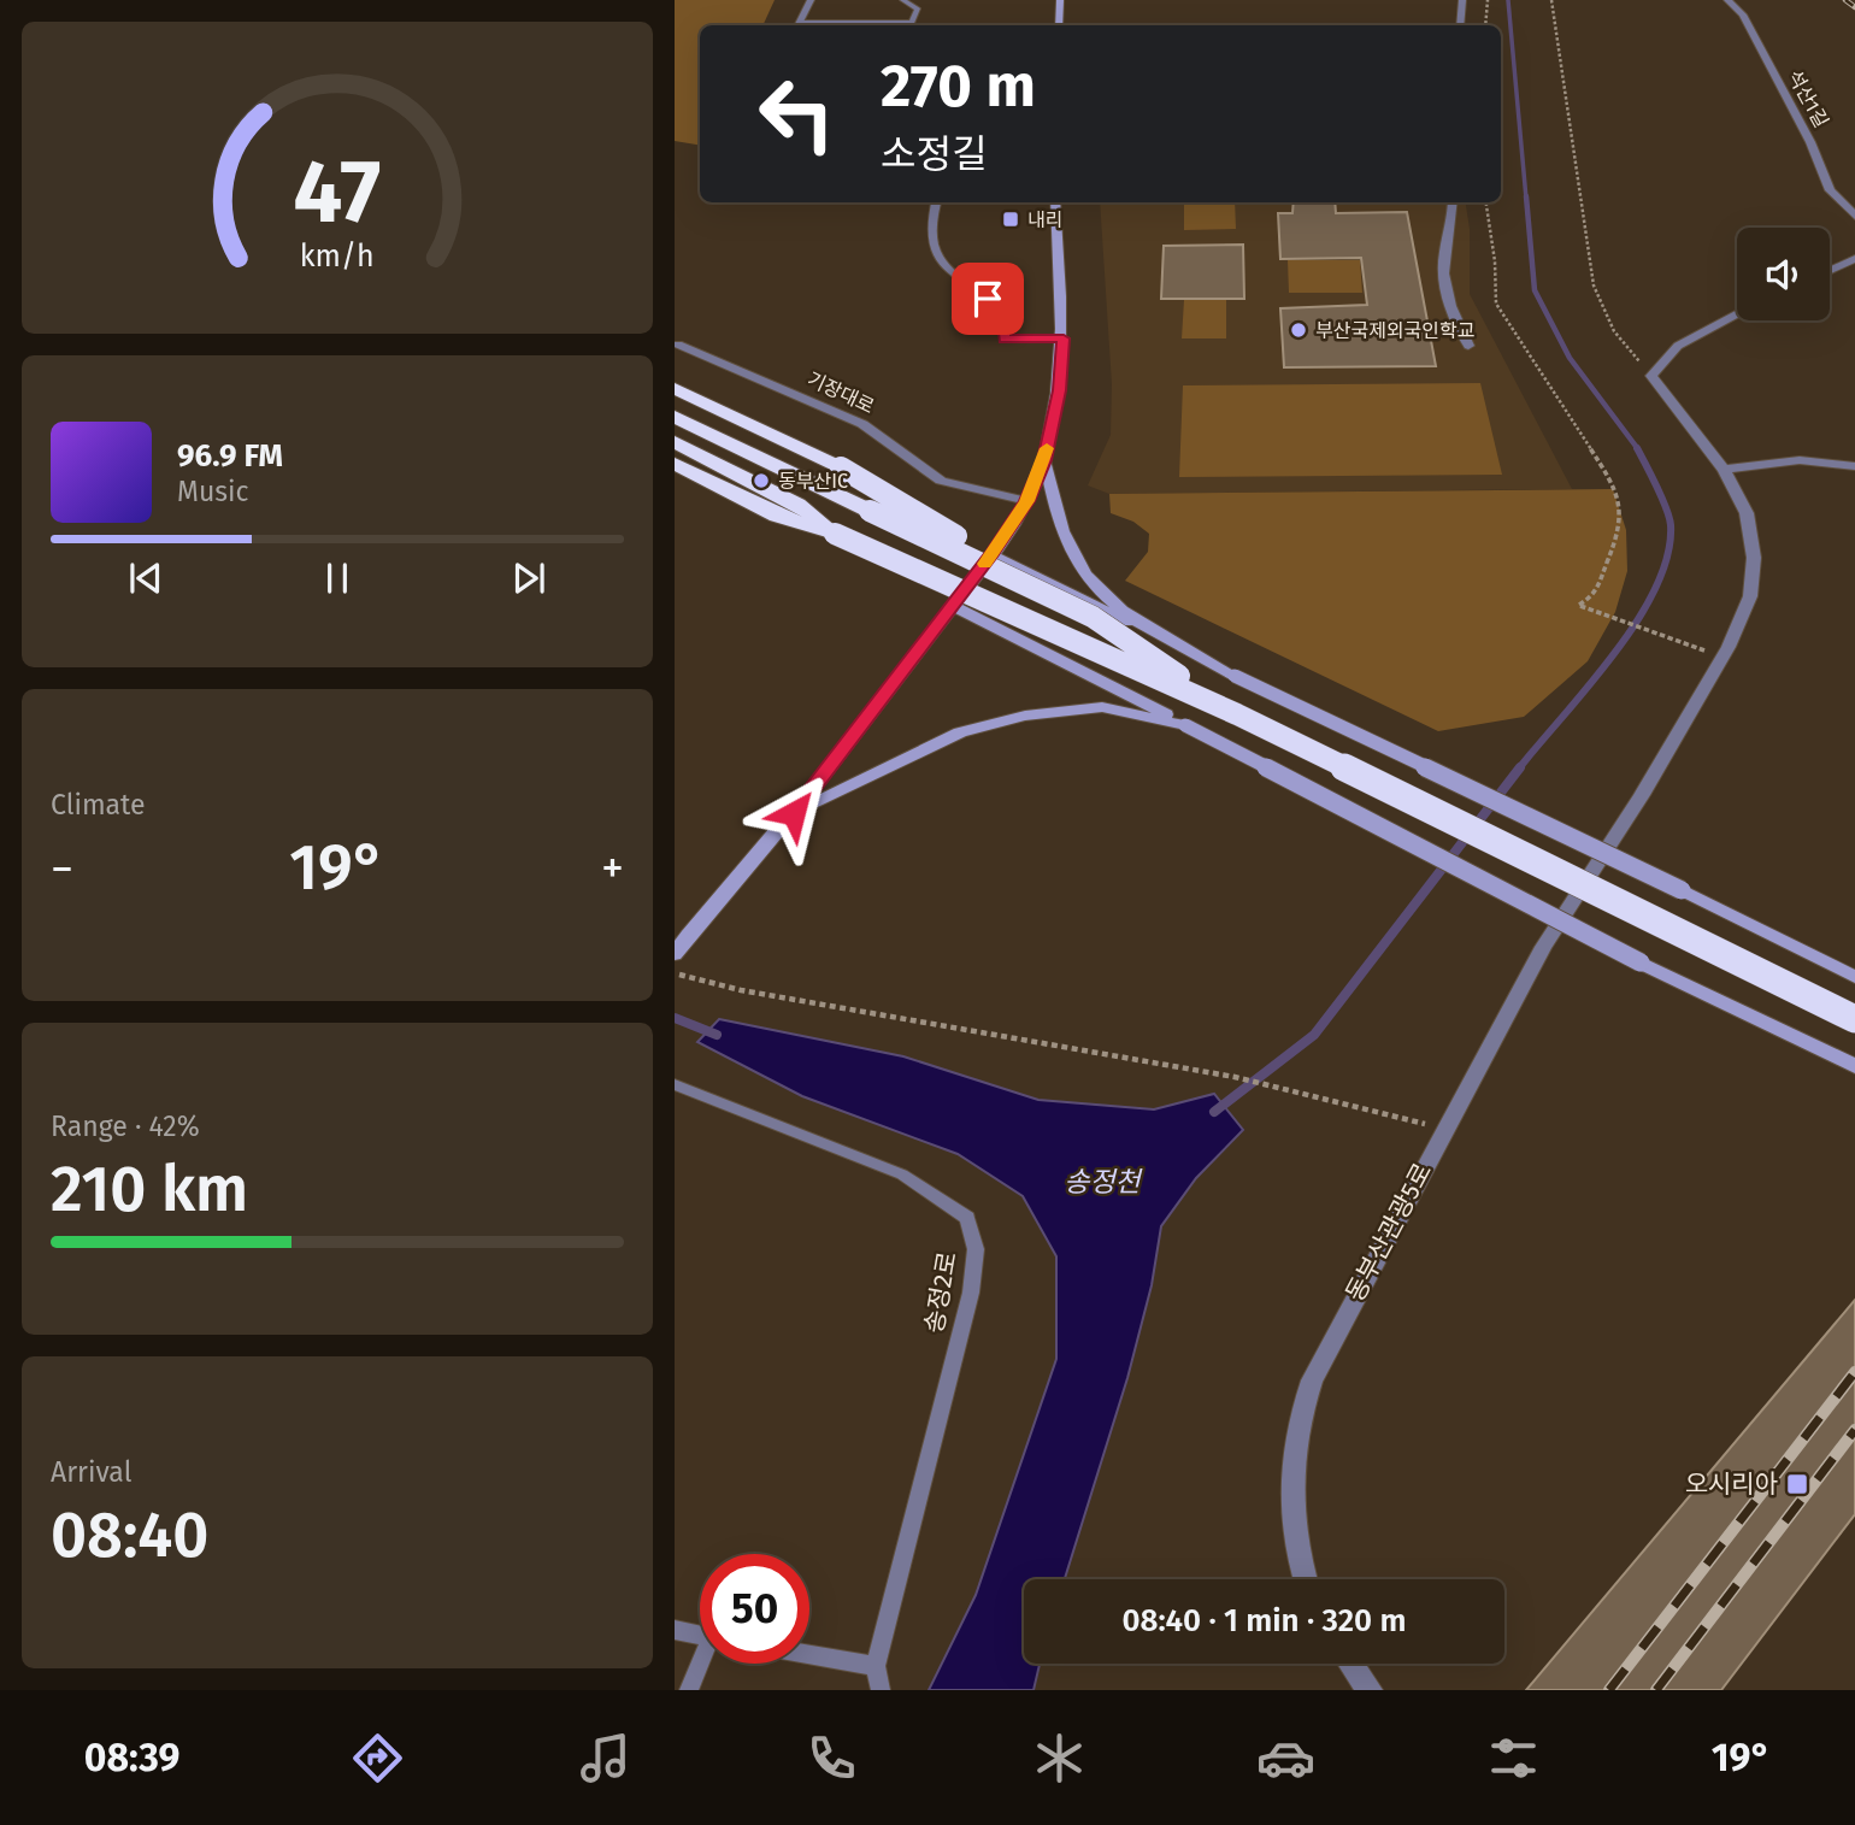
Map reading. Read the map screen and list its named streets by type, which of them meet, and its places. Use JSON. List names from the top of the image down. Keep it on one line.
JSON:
{"streets":{"street":["석산1길","기장대로","동부산관광5로"],"lane":["송정2로"]},"water":["송정천"],"places":{"transit":["내리","오시리아"],"other":["부산국제외국인학교","동부산IC"]},"page":{"turn":["270 m","소정길"],"song":["96.9 FM","Music"],"tile":["Climate",["Range · 42%","210 km"],["Arrival","08:40"]],"heat":["−","19°","+"],"limit":"50","trip":"08:40 · 1 min · 320 m","tabs":["08:39","19°"],"gauge":["47","km/h"]}}
